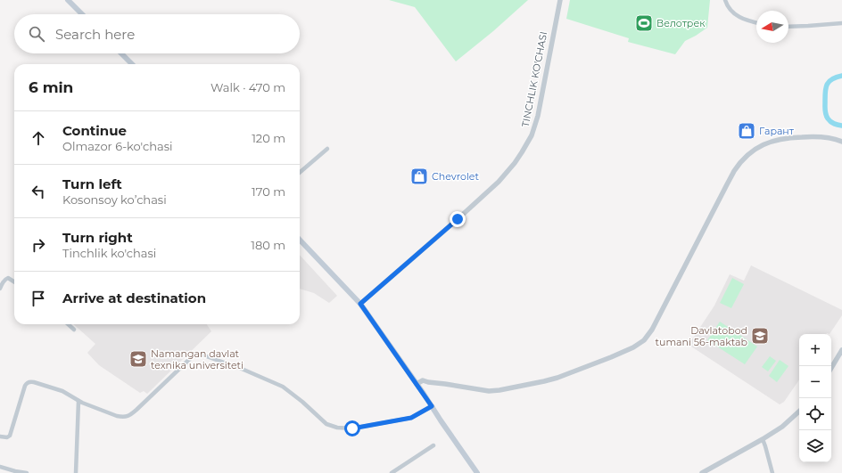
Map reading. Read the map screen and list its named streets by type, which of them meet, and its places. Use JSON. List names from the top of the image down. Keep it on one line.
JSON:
{"streets":{"street":["TINCHLIK KO'CHASI"]},"places":{"sports":["Велотрек"],"shop":["Гарант","Chevrolet"],"school or university":["Davlatobod tumani 56-maktab","Namangan davlat texnika universiteti"]},"north":"left","page":{"search":"Search here","heading":["6 min","Walk · 470 m"],"list":[["Continue","Olmazor 6-ko'chasi","120 m"],["Turn left","Kosonsoy ko’chasi","170 m"],["Turn right","Tinchlik ko'chasi","180 m"],"Arrive at destination"],"map_buttons":["+","−"]}}
